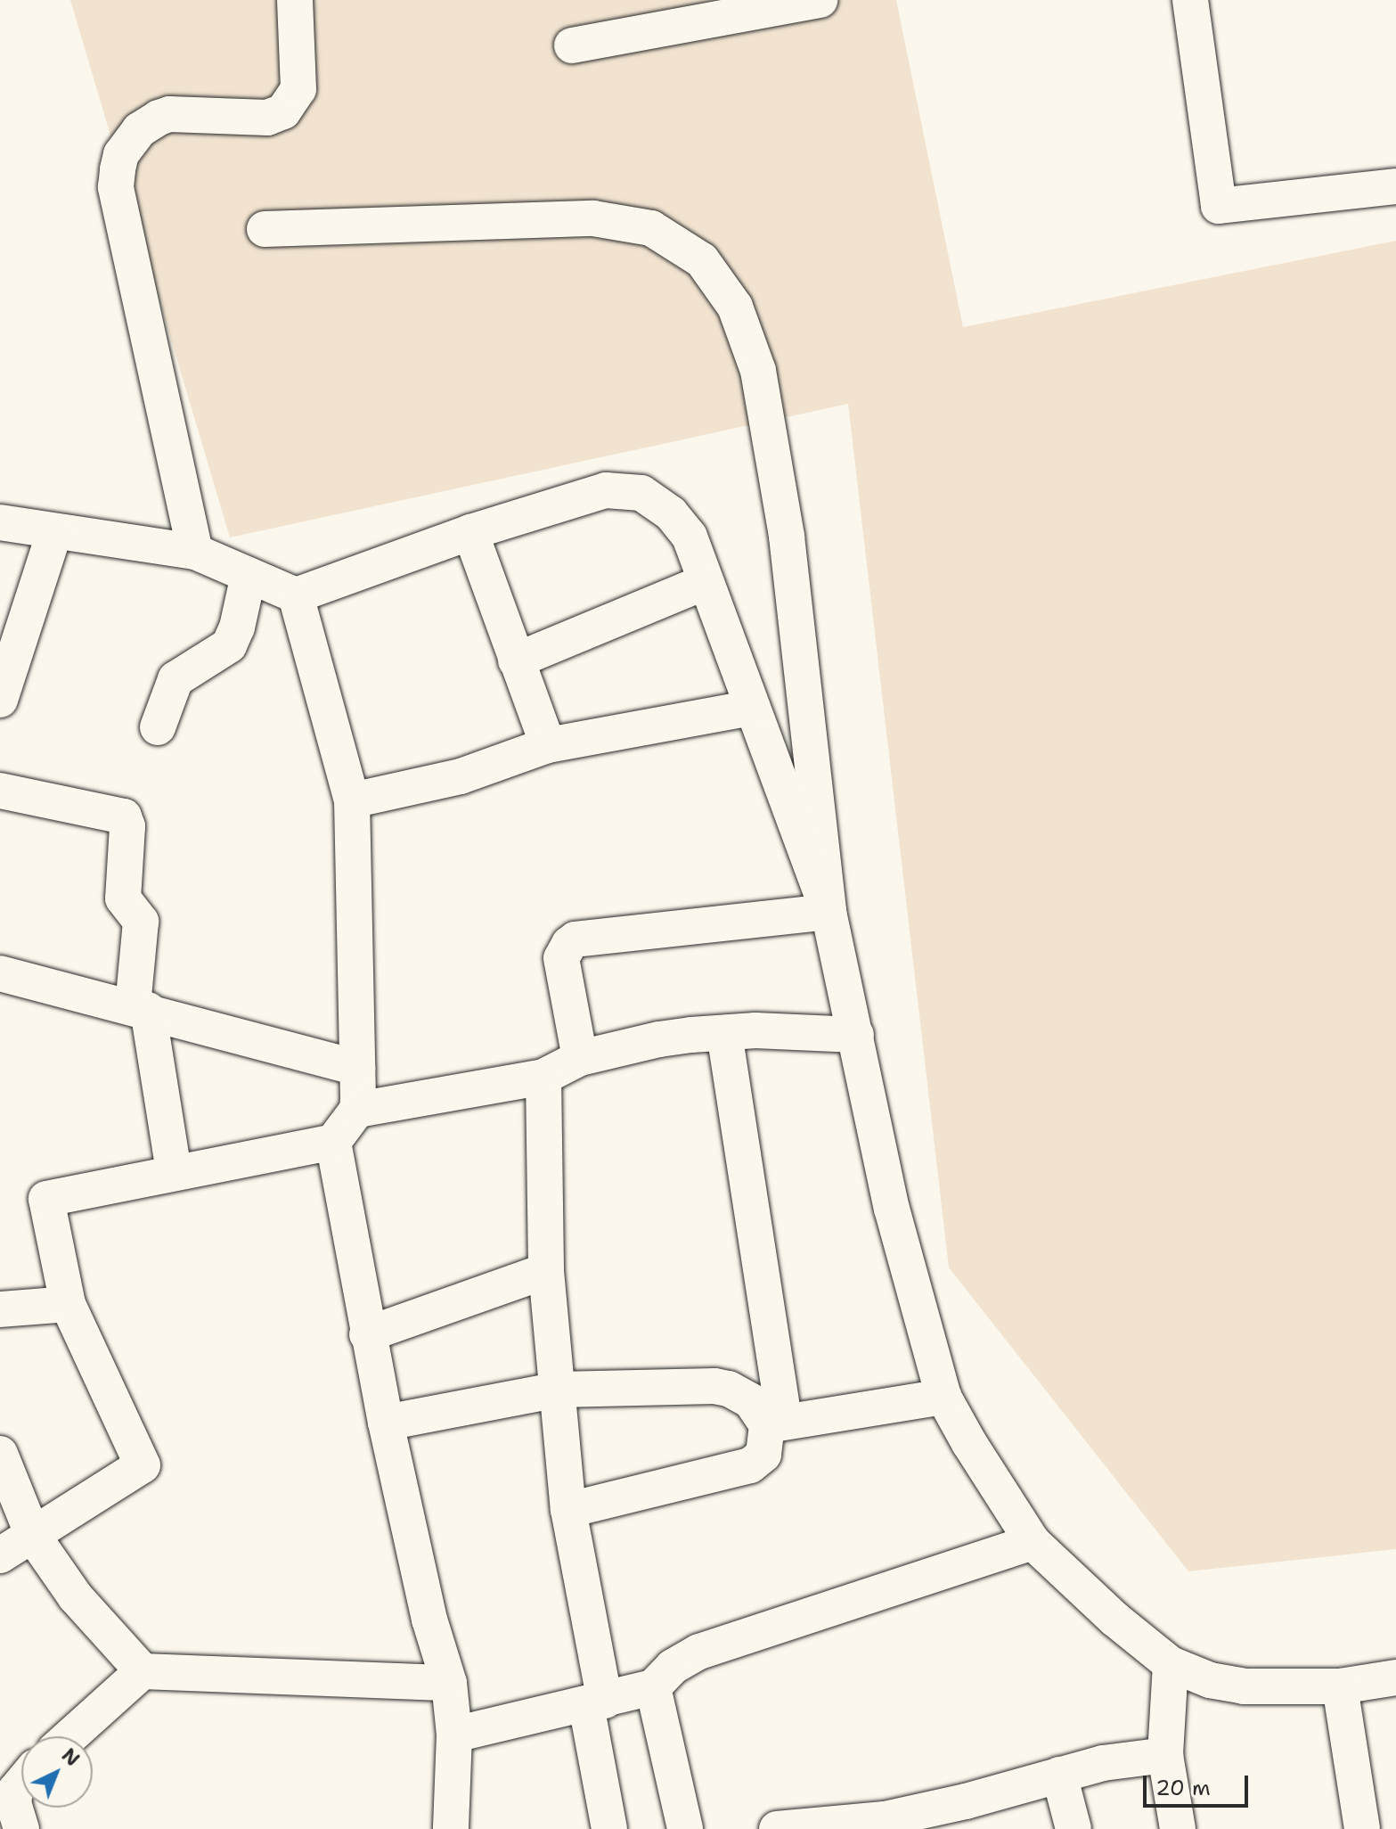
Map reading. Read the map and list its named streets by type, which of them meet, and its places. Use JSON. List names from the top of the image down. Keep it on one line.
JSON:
{"scale_bar":"20 m","north":"top right"}
